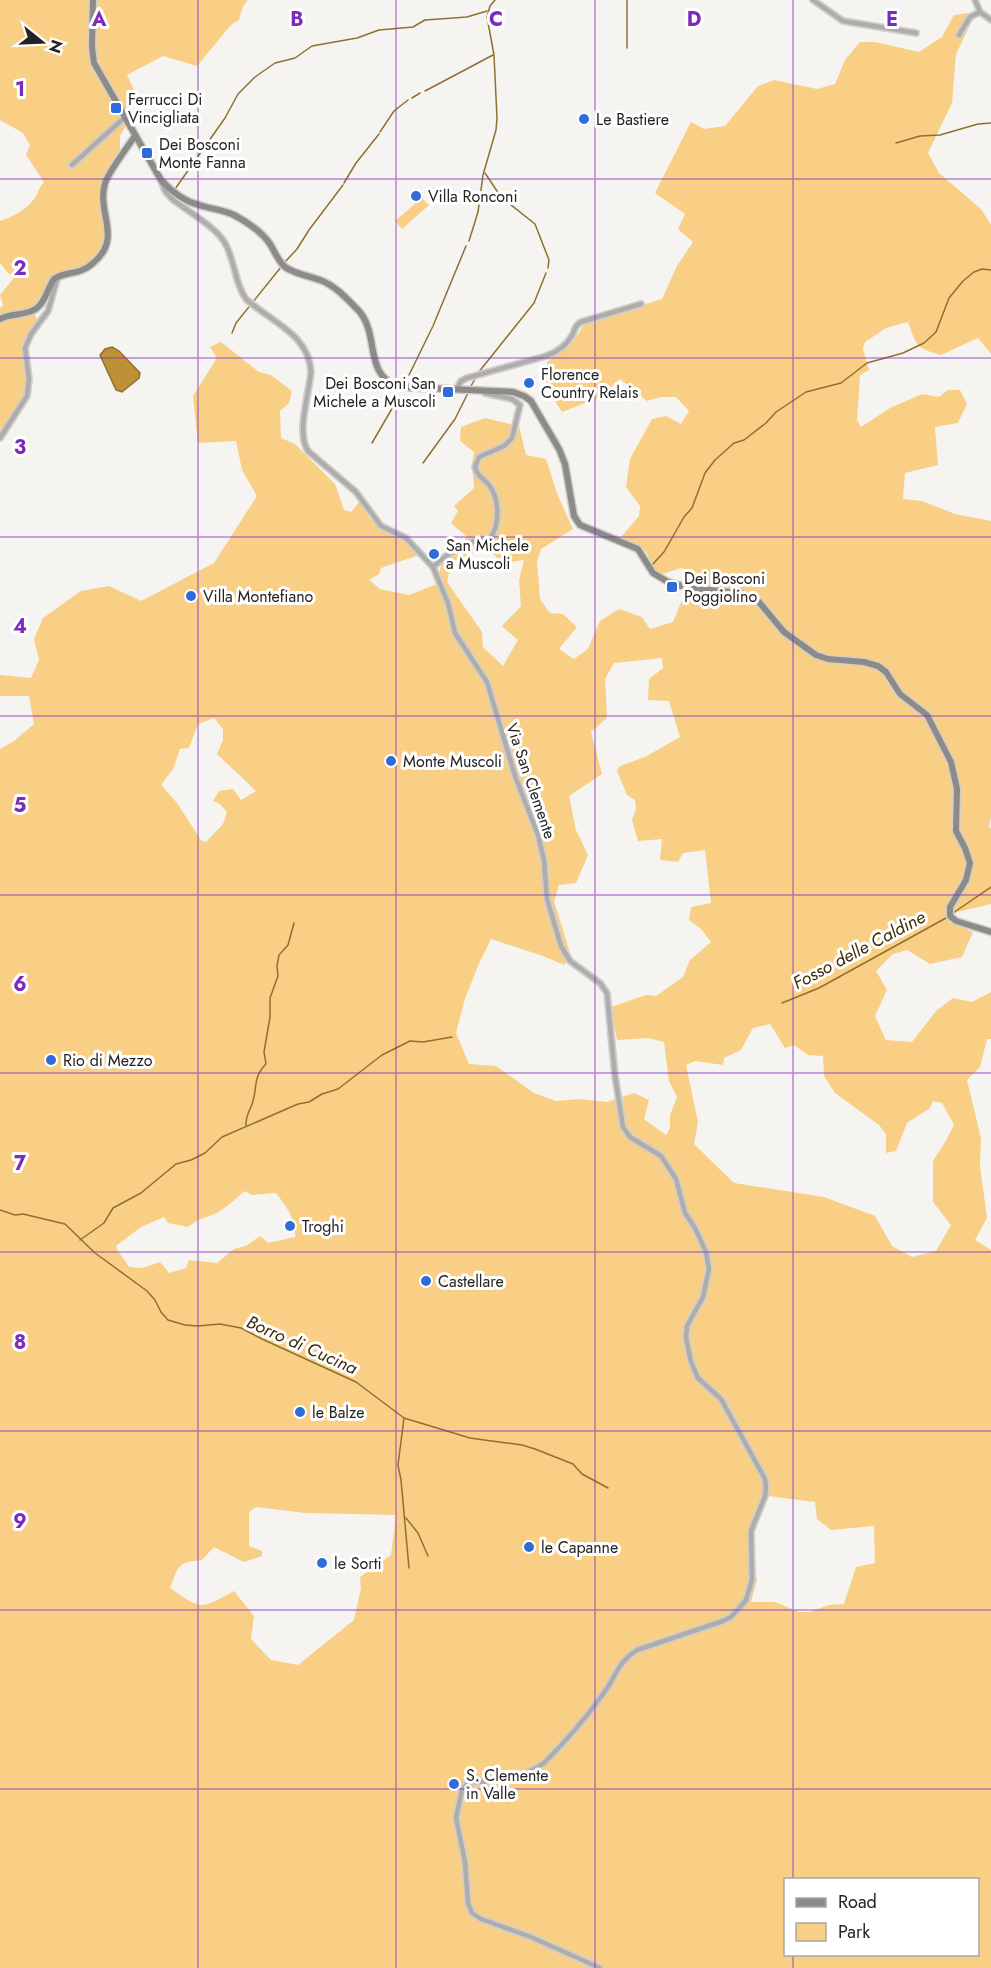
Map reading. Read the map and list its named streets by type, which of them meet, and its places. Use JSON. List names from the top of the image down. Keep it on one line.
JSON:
{"streets":{"street":["Via San Clemente"]},"water":["Fosso delle Caldine","Borro di Cucina"],"places":{"transit":["Ferrucci Di Vincigliata","Dei Bosconi Monte Fanna","Dei Bosconi San Michele a Muscoli","Dei Bosconi Poggiolino"],"other":["Le Bastiere","Villa Ronconi","Florence Country Relais","San Michele a Muscoli","Villa Montefiano","Monte Muscoli","Rio di Mezzo","Troghi","Castellare","le Balze","le Capanne","le Sorti","S. Clemente in Valle"]},"legend":["Road","Park"],"north":"right","grid":{"columns":["A","B","C","D","E"],"rows":["1","2","3","4","5","6","7","8","9"]}}
